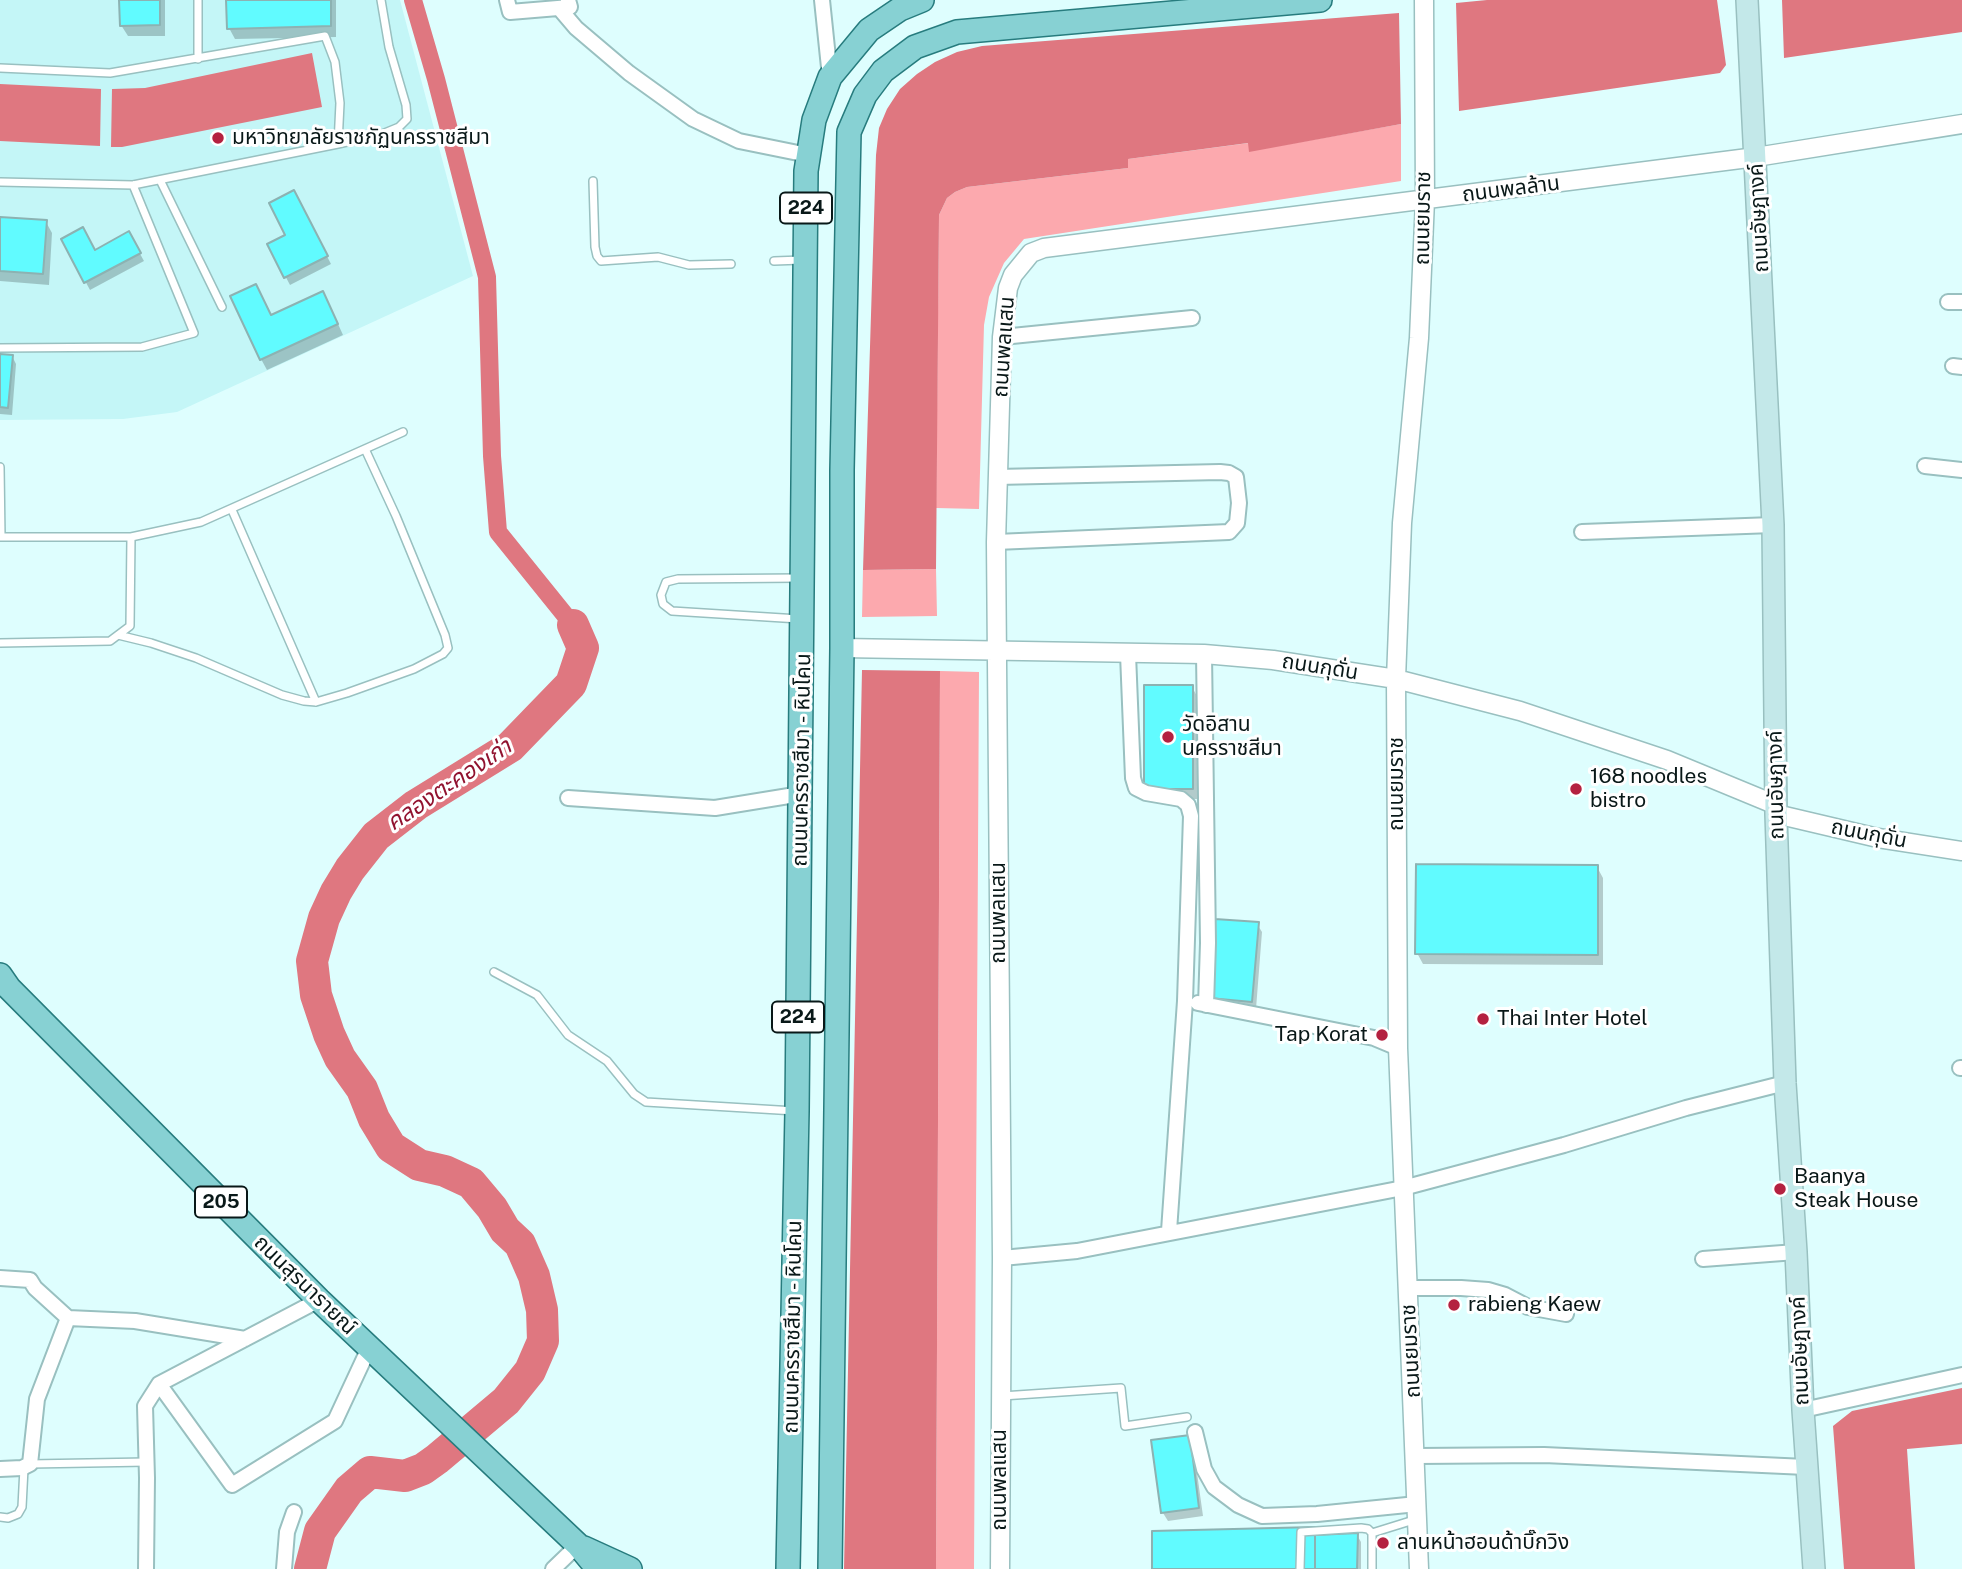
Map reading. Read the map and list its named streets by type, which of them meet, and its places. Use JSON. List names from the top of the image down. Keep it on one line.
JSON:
{"streets":{"main road":["224","ถนนอัษฎางค์","ถนนนครราชสีมา - หินโคน","205","ถนนสุรนารายณ์"],"street":["ถนนพลล้าน","ถนนยมราช","ถนนพลแสน","ถนนกุดั่น"]},"crossings":[["ถนนพลล้าน","ถนนยมราช"],["ถนนพลล้าน","ถนนอัษฎางค์"],["ถนนพลล้าน","ถนนพลแสน"],["ถนนยมราช","ถนนกุดั่น"],["ถนนอัษฎางค์","ถนนกุดั่น"],["ถนนพลแสน","ถนนกุดั่น"],["ถนนกุดั่น","ถนนนครราชสีมา - หินโคน"]],"water":["คลองตะคองเก่า"],"places":["มหาวิทยาลัยราชภัฏนครราชสีมา","วัดอิสาน นครราชสีมา","168 noodles bistro","Thai Inter Hotel","Tap Korat","Baanya Steak House","rabieng Kaew","ลานหน้าฮอนด้าบิ๊กวิง"]}
